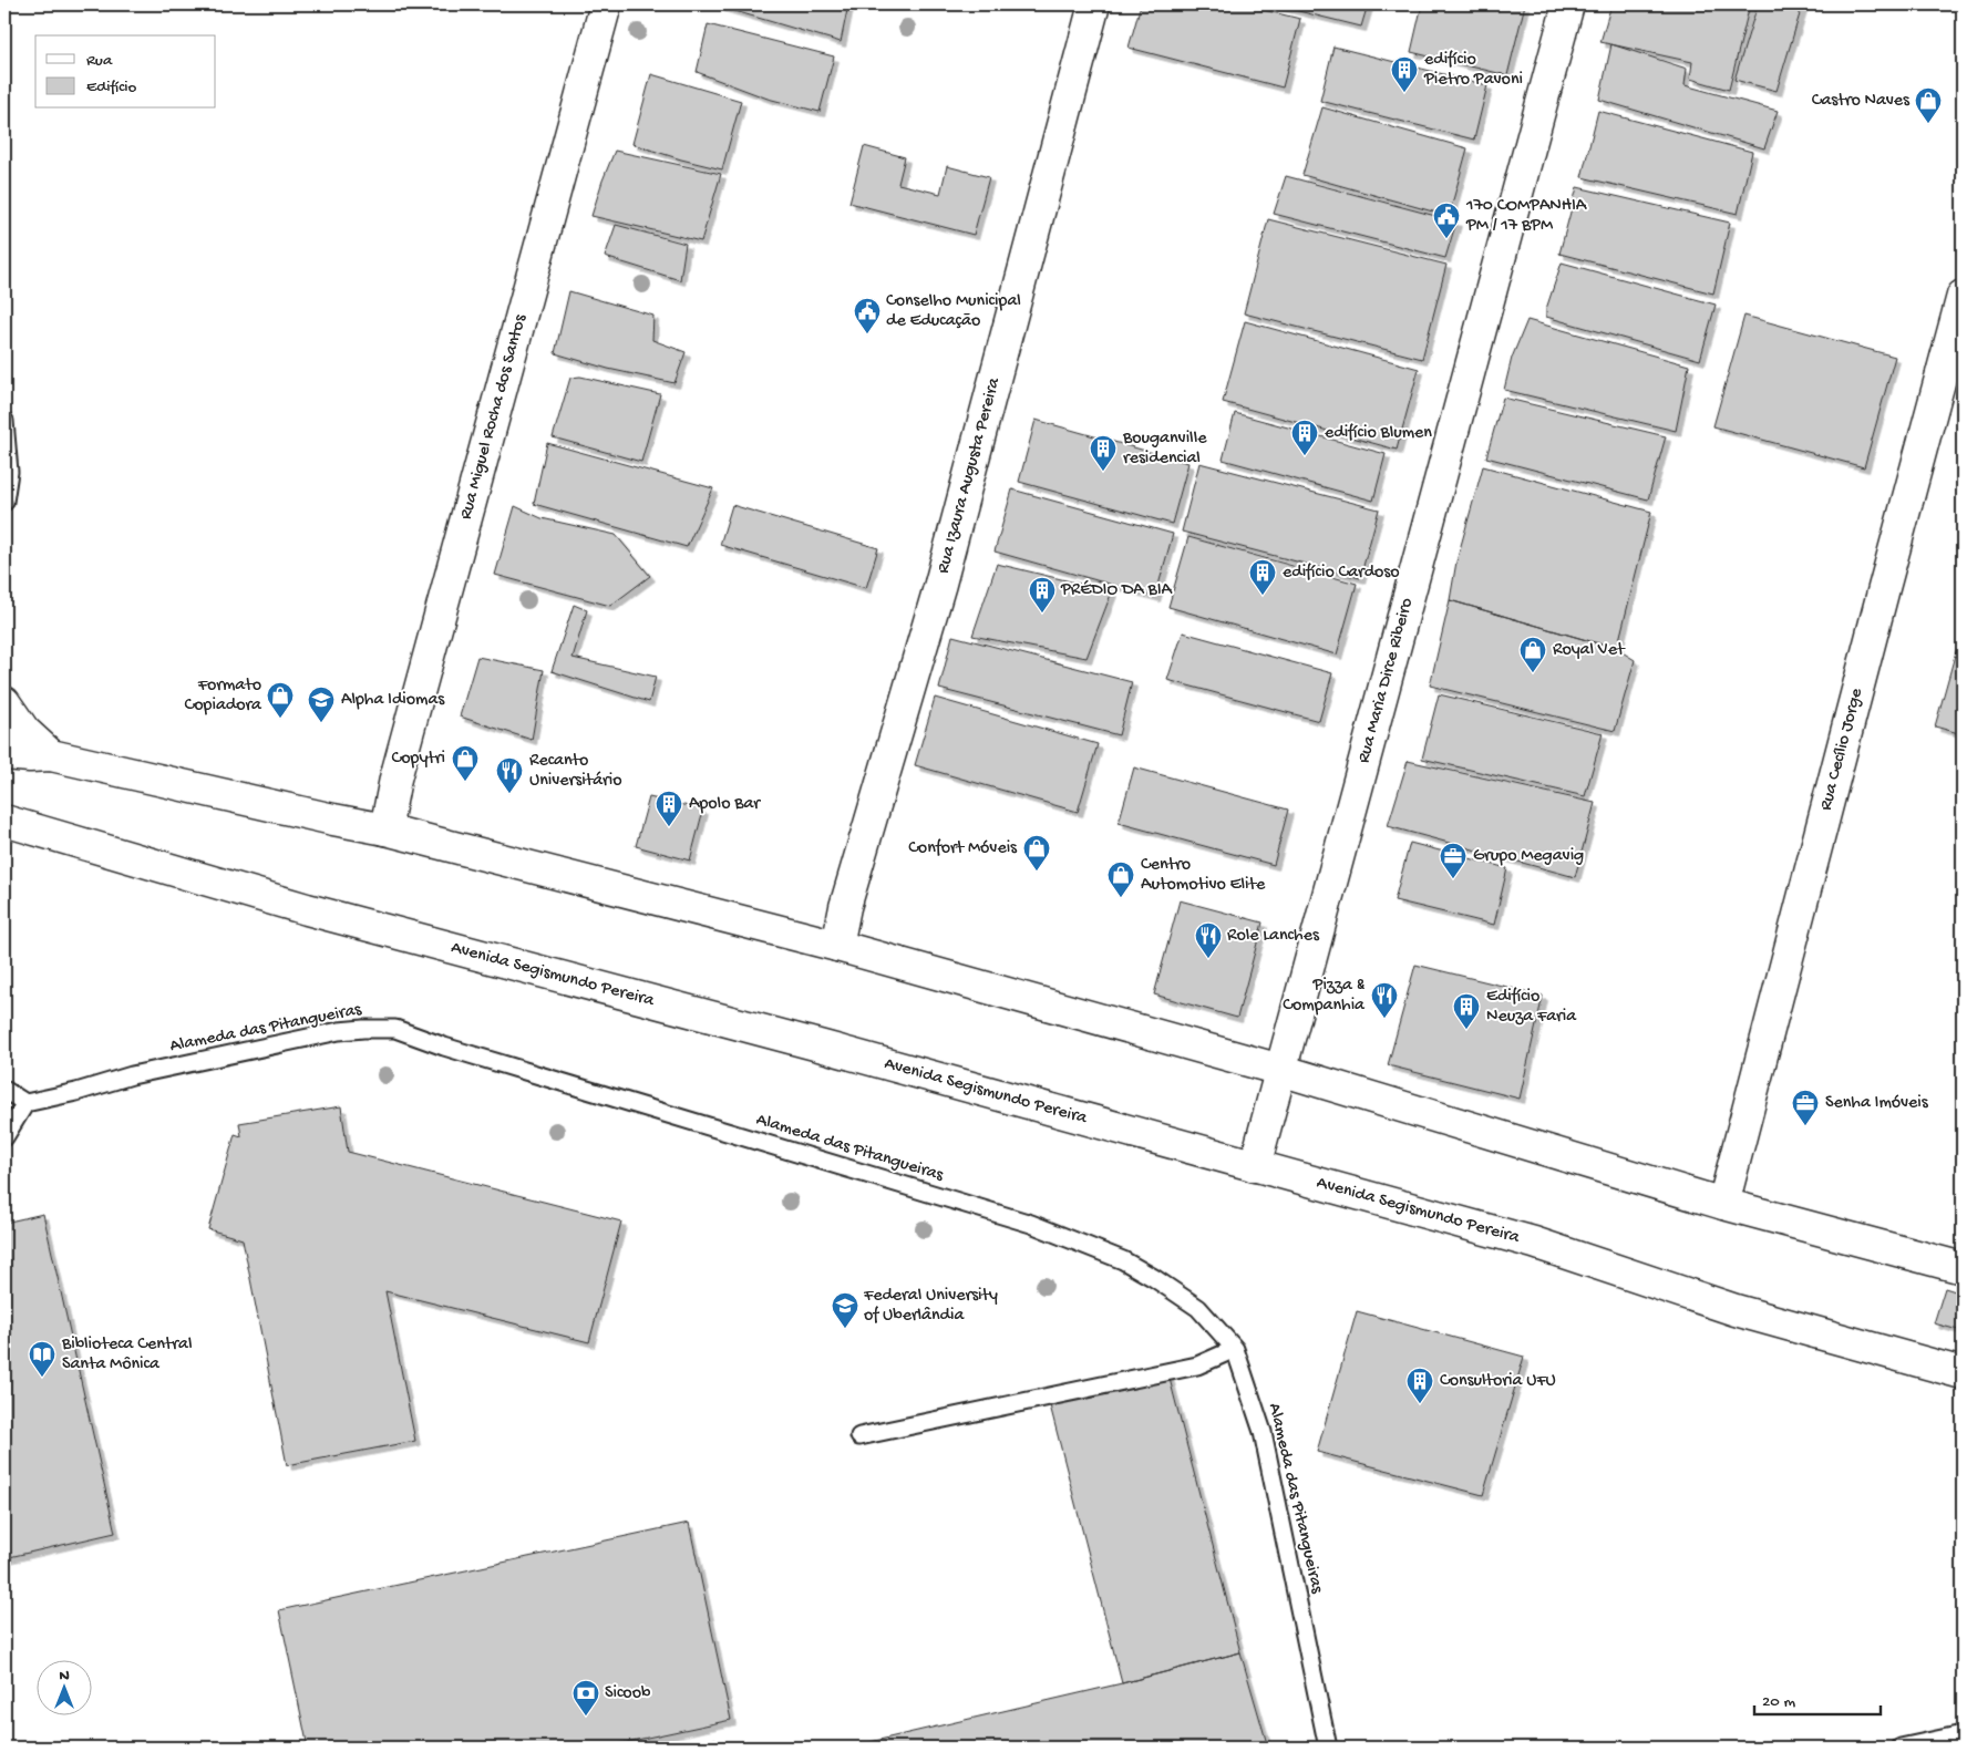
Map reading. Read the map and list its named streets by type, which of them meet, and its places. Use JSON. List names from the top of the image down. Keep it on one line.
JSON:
{"streets":{"main road":["Rua Miguel Rocha dos Santos","Rua Izaura Augusta Pereira","Rua Maria Dirce Ribeiro","Rua Cecílio Jorge","Avenida Segismundo Pereira"],"lane":["Alameda das Pitangueiras"]},"crossings":[["Rua Maria Dirce Ribeiro","Avenida Segismundo Pereira"]],"places":{"building":["edifício Pietro Pavoni","edifício Blumen","Bouganville residencial","edifício Cardoso","PRÉDIO DA BIA","Apolo Bar","Edifício Neuza Faria","Consultoria UFU"],"shop":["Castro Naves","Royal Vet","Formato Copiadora","Copytri","Confort Móveis","Centro Automotivo Elite"],"public building":["170 COMPANHIA PM / 17 BPM","Conselho Municipal de Educação"],"school or university":["Alpha Idiomas","Federal University of Uberlândia"],"restaurant":["Recanto Universitário","Role Lanches","Pizza & Companhia"],"office":["Grupo Megavig","Senha Imóveis"],"library":["Biblioteca Central Santa Mônica"],"bank":["Sicoob"]},"legend":["Rua","Edifício"],"scale_bar":"20 m","north":"top"}
